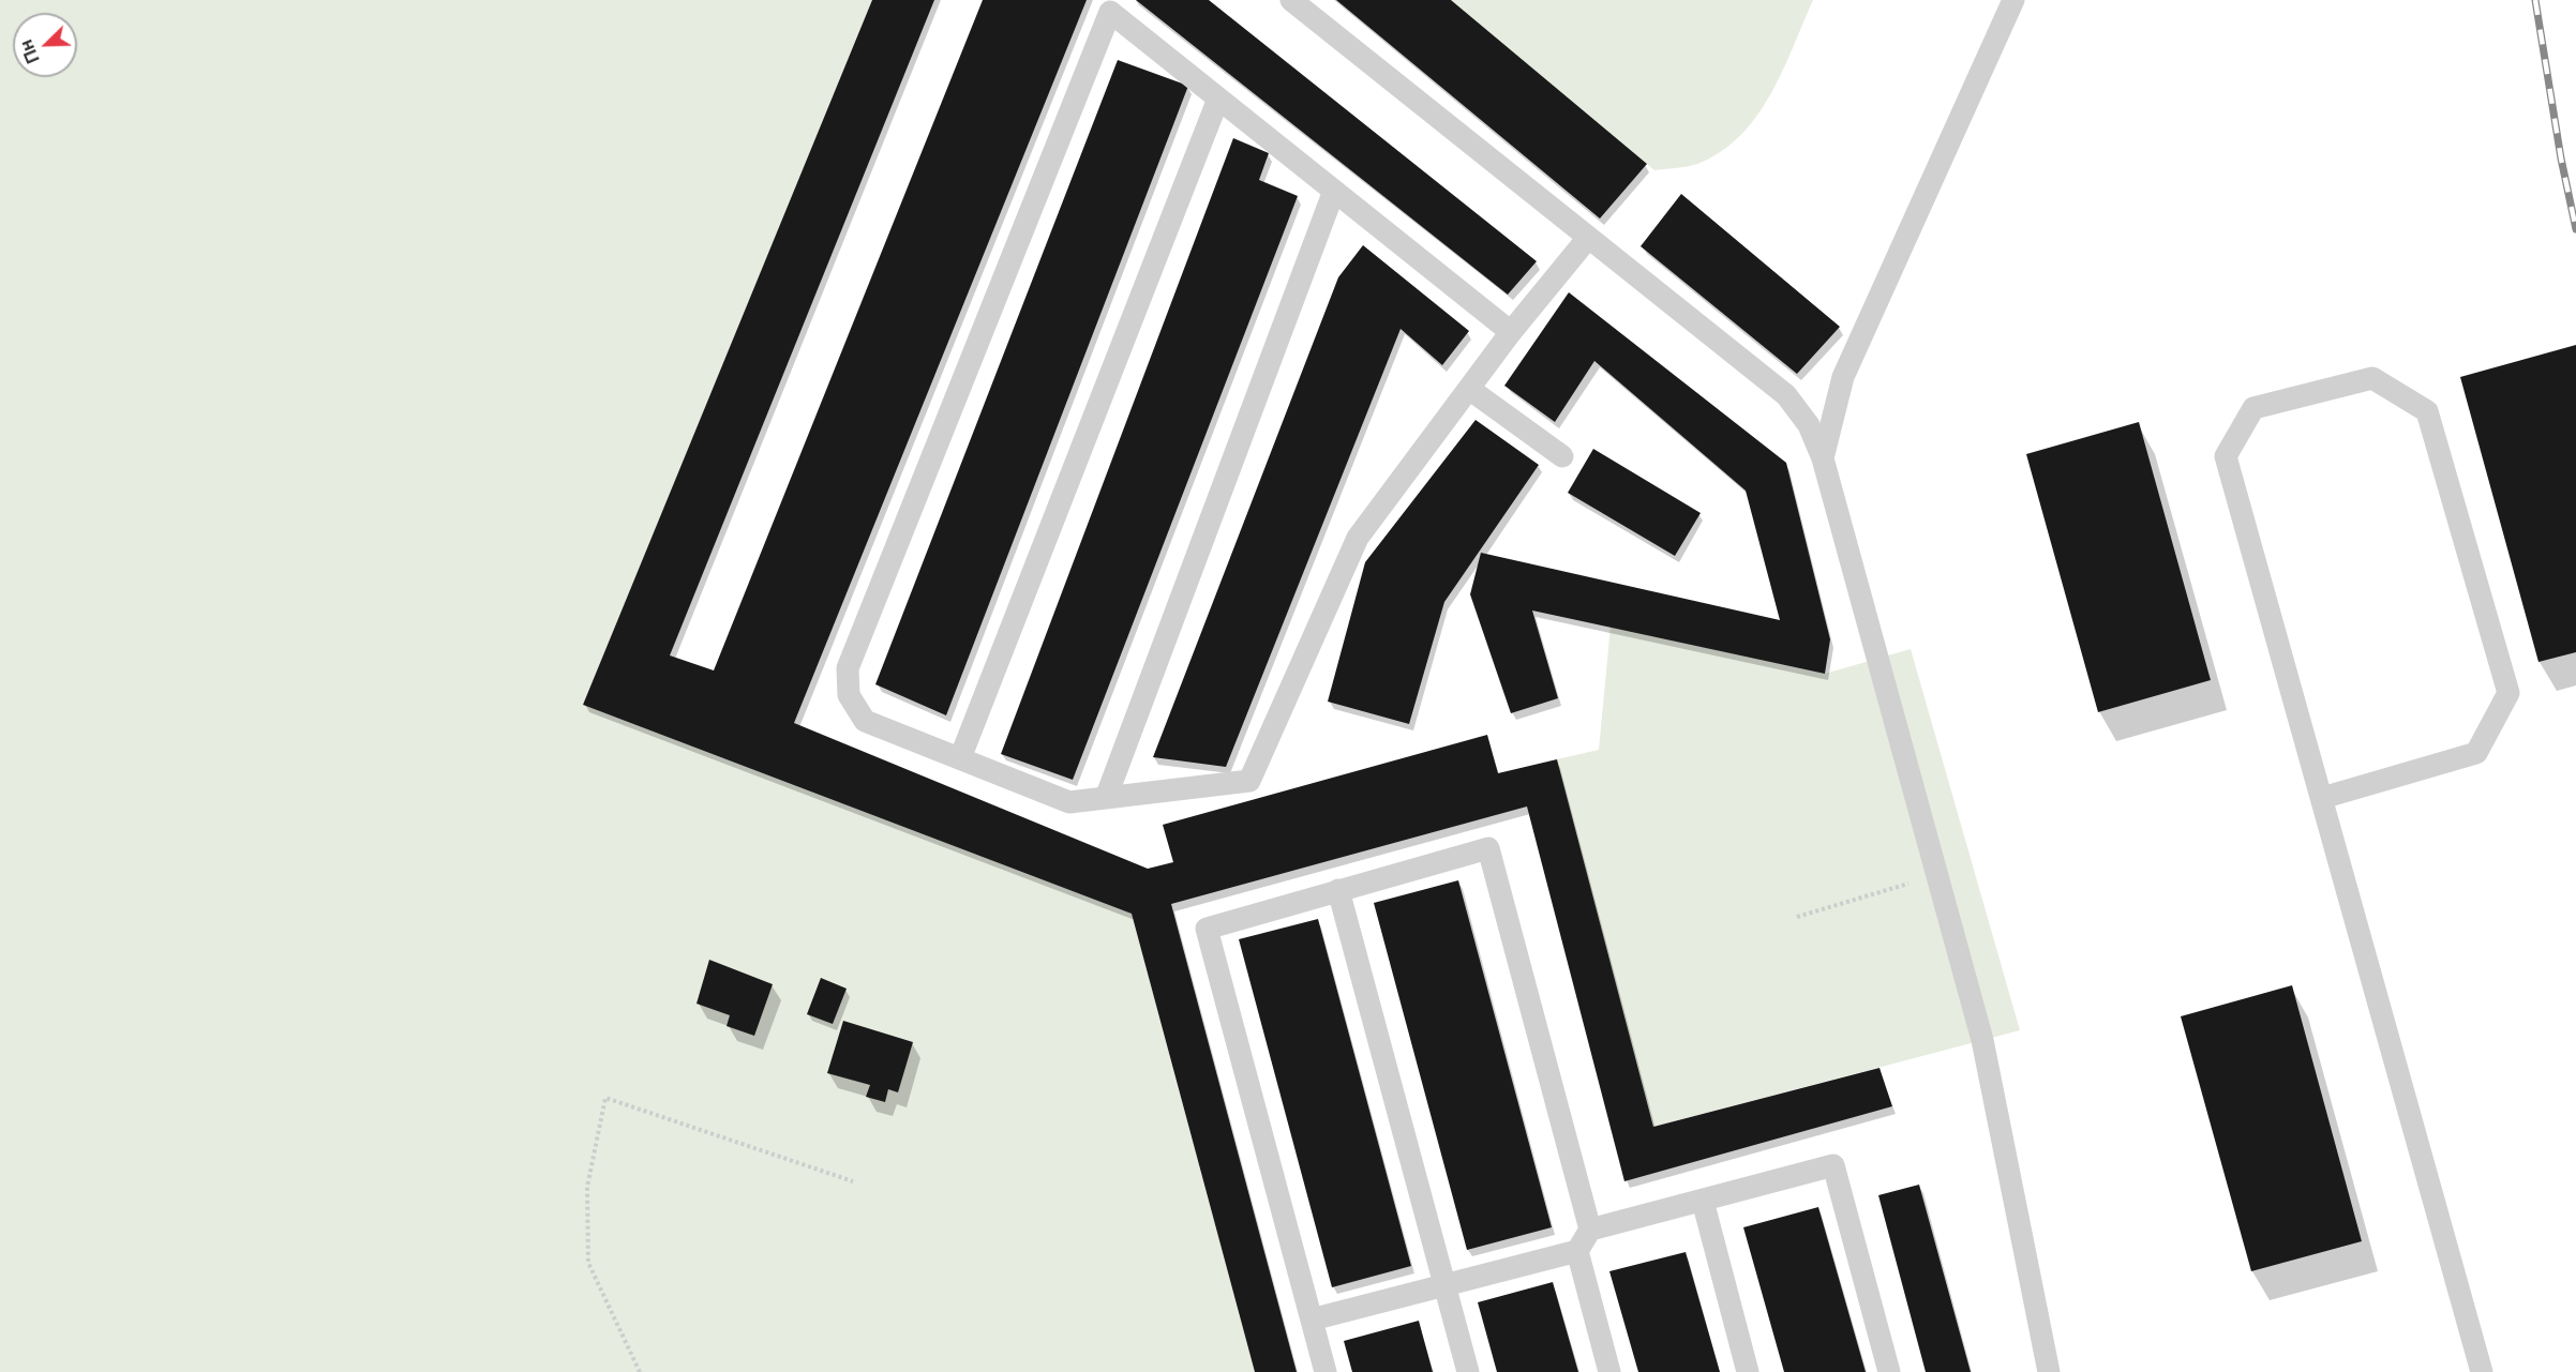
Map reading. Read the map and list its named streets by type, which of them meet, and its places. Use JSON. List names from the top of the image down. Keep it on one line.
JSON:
{"north":"bottom left"}
